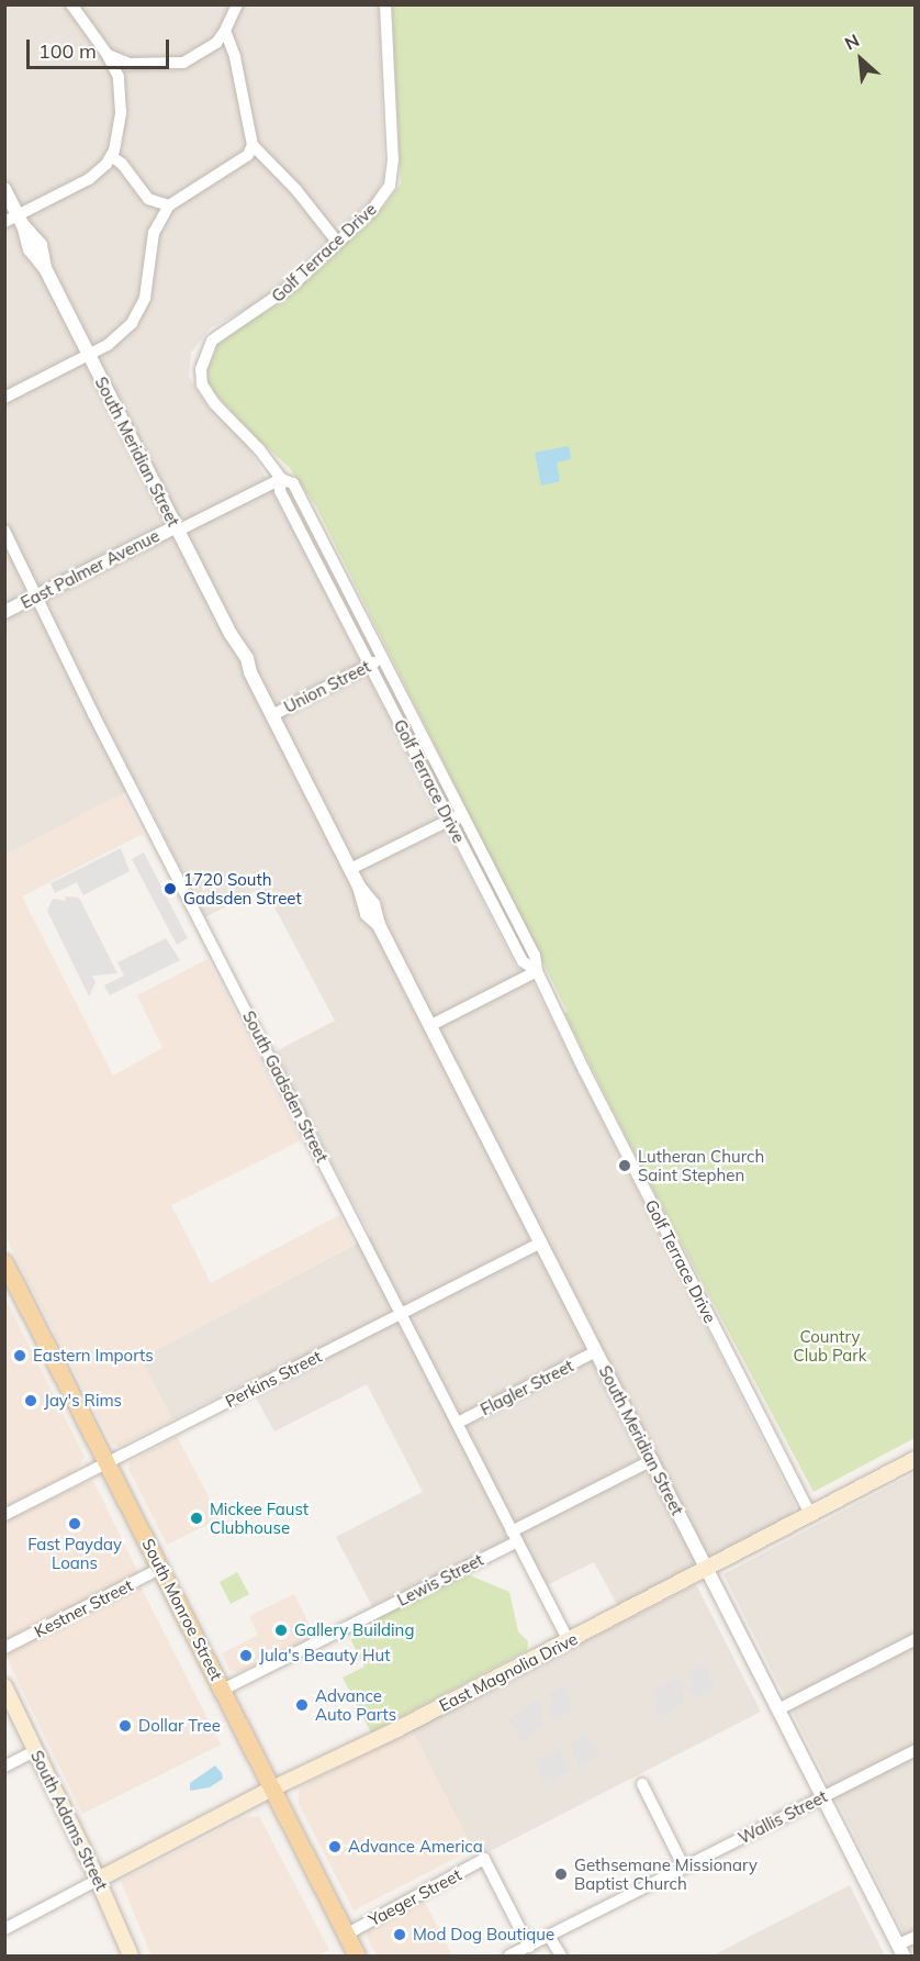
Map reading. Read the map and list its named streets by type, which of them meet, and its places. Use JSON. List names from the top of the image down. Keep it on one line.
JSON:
{"streets":{"main road":["South Monroe Street","East Magnolia Drive","South Adams Street"],"street":["Golf Terrace Drive","South Meridian Street","East Palmer Avenue","Union Street","South Gadsden Street","Perkins Street","Flagler Street","Lewis Street","Kestner Street","Wallis Street","Yaeger Street"]},"crossings":[["Golf Terrace Drive","East Palmer Avenue"],["Golf Terrace Drive","Union Street"],["Golf Terrace Drive","East Magnolia Drive"],["South Meridian Street","East Palmer Avenue"],["South Meridian Street","Union Street"],["South Meridian Street","Perkins Street"],["South Meridian Street","Flagler Street"],["South Meridian Street","Lewis Street"],["South Meridian Street","East Magnolia Drive"],["South Meridian Street","Wallis Street"],["East Palmer Avenue","South Gadsden Street"],["South Gadsden Street","Perkins Street"],["South Gadsden Street","Flagler Street"],["South Gadsden Street","Lewis Street"],["South Gadsden Street","East Magnolia Drive"],["Perkins Street","South Monroe Street"],["Lewis Street","South Monroe Street"],["Kestner Street","South Monroe Street"],["South Monroe Street","East Magnolia Drive"],["South Monroe Street","Yaeger Street"],["East Magnolia Drive","South Adams Street"],["Wallis Street","Yaeger Street"]],"parks":["Country Club Park"],"places":["1720 South Gadsden Street","Lutheran Church Saint Stephen","Eastern Imports","Jay's Rims","Mickee Faust Clubhouse","Fast Payday Loans","Gallery Building","Jula's Beauty Hut","Advance Auto Parts","Dollar Tree","Advance America","Gethsemane Missionary Baptist Church","Mod Dog Boutique"],"scale_bar":"100 m","north":"top left"}
